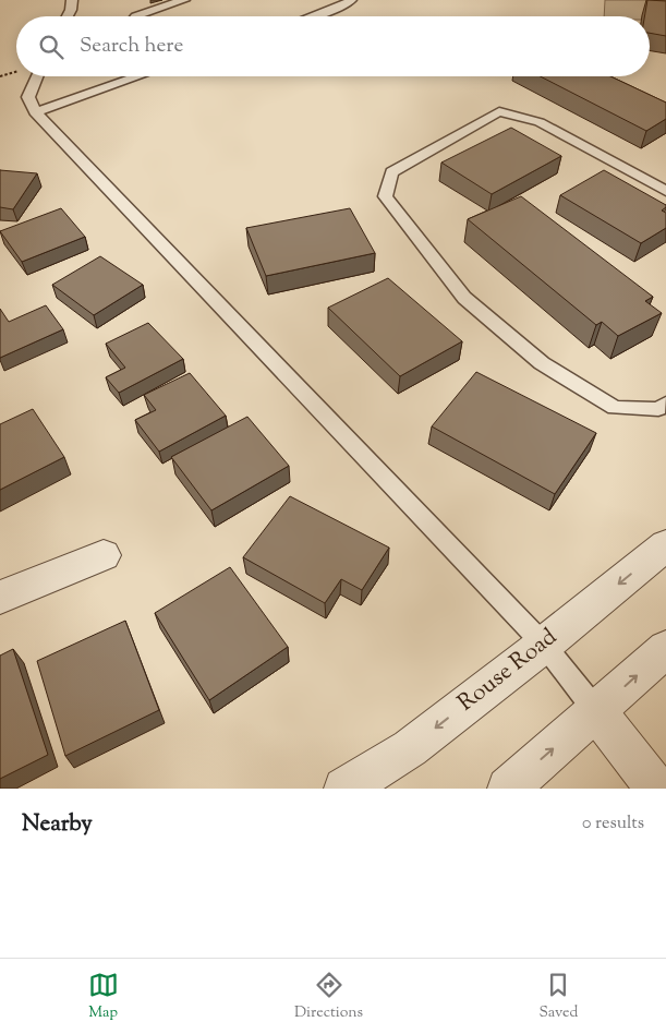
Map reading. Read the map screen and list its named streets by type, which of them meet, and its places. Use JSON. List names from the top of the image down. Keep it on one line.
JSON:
{"streets":{"street":["Rouse Road"]},"page":{"search":"Search here","heading":["Nearby","0 results"],"nav":["Map","Directions","Saved"]}}
